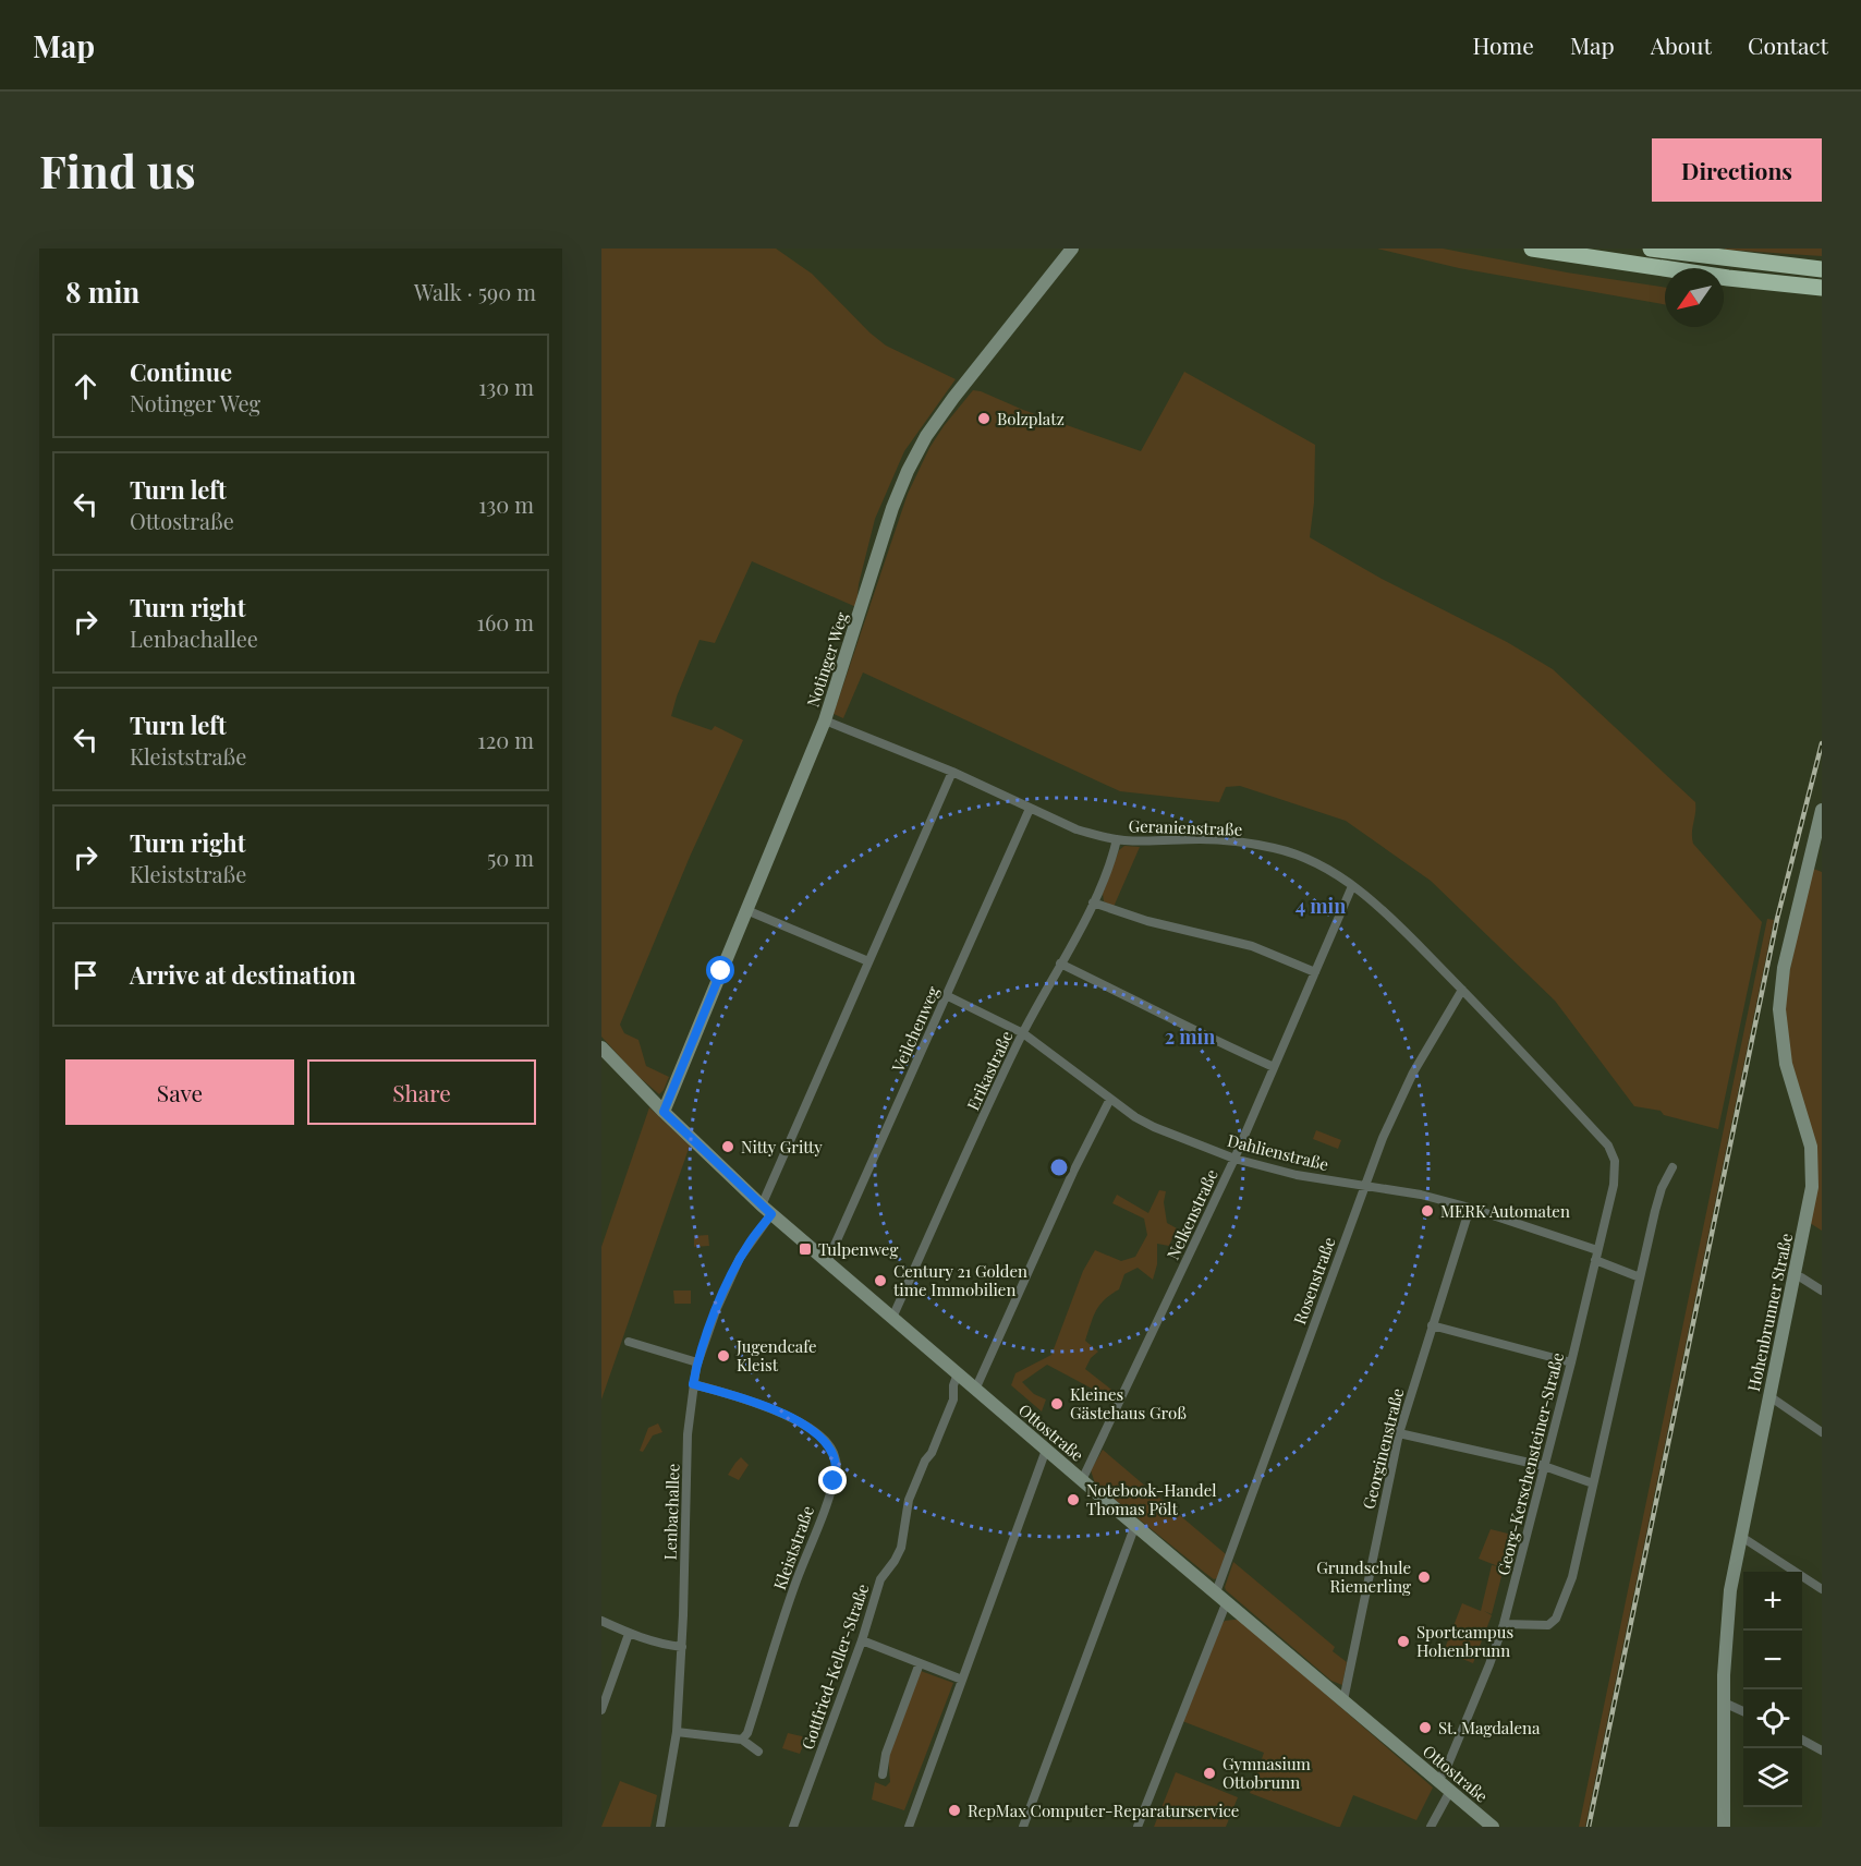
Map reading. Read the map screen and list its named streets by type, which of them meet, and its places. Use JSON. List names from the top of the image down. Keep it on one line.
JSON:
{"streets":{"street":["Notinger Weg","Geranienstraße","Veilchenweg","Erikastraße","Dahlienstraße","Nelkenstraße","Rosenstraße","Hohenbrunner Straße","Ottostraße","Georginenstraße","Georg-Kerschensteiner-Straße","Lenbachallee","Kleiststraße","Gottfried-Keller-Straße"]},"crossings":[["Notinger Weg","Geranienstraße"],["Notinger Weg","Ottostraße"],["Geranienstraße","Veilchenweg"],["Geranienstraße","Erikastraße"],["Geranienstraße","Nelkenstraße"],["Geranienstraße","Rosenstraße"],["Geranienstraße","Georg-Kerschensteiner-Straße"],["Veilchenweg","Dahlienstraße"],["Veilchenweg","Ottostraße"],["Erikastraße","Dahlienstraße"],["Erikastraße","Ottostraße"],["Dahlienstraße","Nelkenstraße"],["Dahlienstraße","Rosenstraße"],["Dahlienstraße","Georginenstraße"],["Dahlienstraße","Georg-Kerschensteiner-Straße"],["Nelkenstraße","Ottostraße"],["Rosenstraße","Ottostraße"],["Ottostraße","Georginenstraße"],["Ottostraße","Georg-Kerschensteiner-Straße"],["Ottostraße","Lenbachallee"],["Ottostraße","Gottfried-Keller-Straße"],["Lenbachallee","Kleiststraße"]],"places":{"other":["Bolzplatz","Nitty Gritty","MERK Automaten","Century 21 Golden time Immobilien","Jugendcafe Kleist","Kleines Gästehaus Groß","Notebook-Handel Thomas Pölt","Grundschule Riemerling","Sportcampus Hohenbrunn","St. Magdalena","Gymnasium Ottobrunn","RepMax Computer-Reparaturservice"],"transit":["Tulpenweg"]},"north":"bottom left","page":{"header":"Map","nav":["Home","Map","About","Contact"],"buttons":["Directions",["Save","Share"]],"title":"Find us","heading":["8 min","Walk · 590 m"],"list":[["Continue","Notinger Weg","130 m"],["Turn left","Ottostraße","130 m"],["Turn right","Lenbachallee","160 m"],["Turn left","Kleiststraße","120 m"],["Turn right","Kleiststraße","50 m"],"Arrive at destination"],"map_buttons":["+","−"]},"rings":["4 min","2 min"]}
